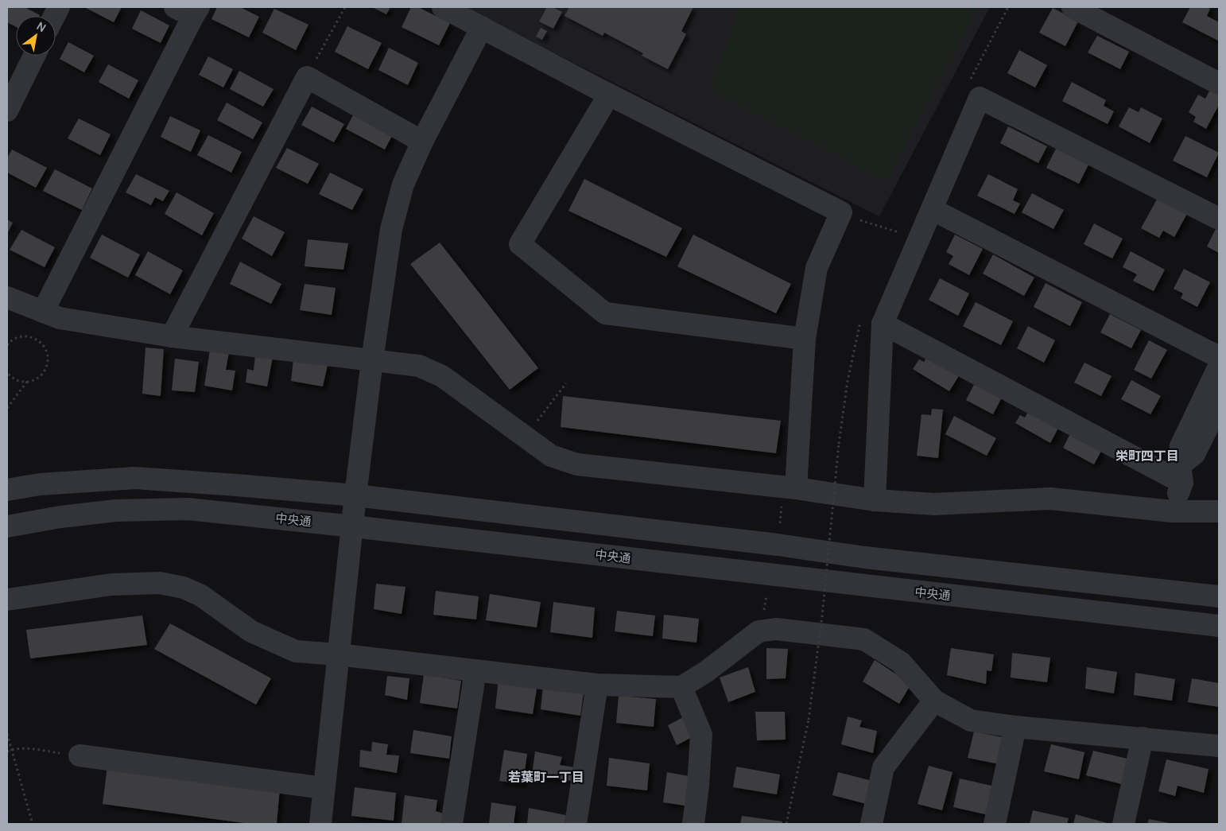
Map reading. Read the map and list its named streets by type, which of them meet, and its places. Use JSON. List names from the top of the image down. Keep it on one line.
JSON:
{"streets":{"street":["中央通"]},"districts":["栄町四丁目","若葉町一丁目"],"north":"top right"}
